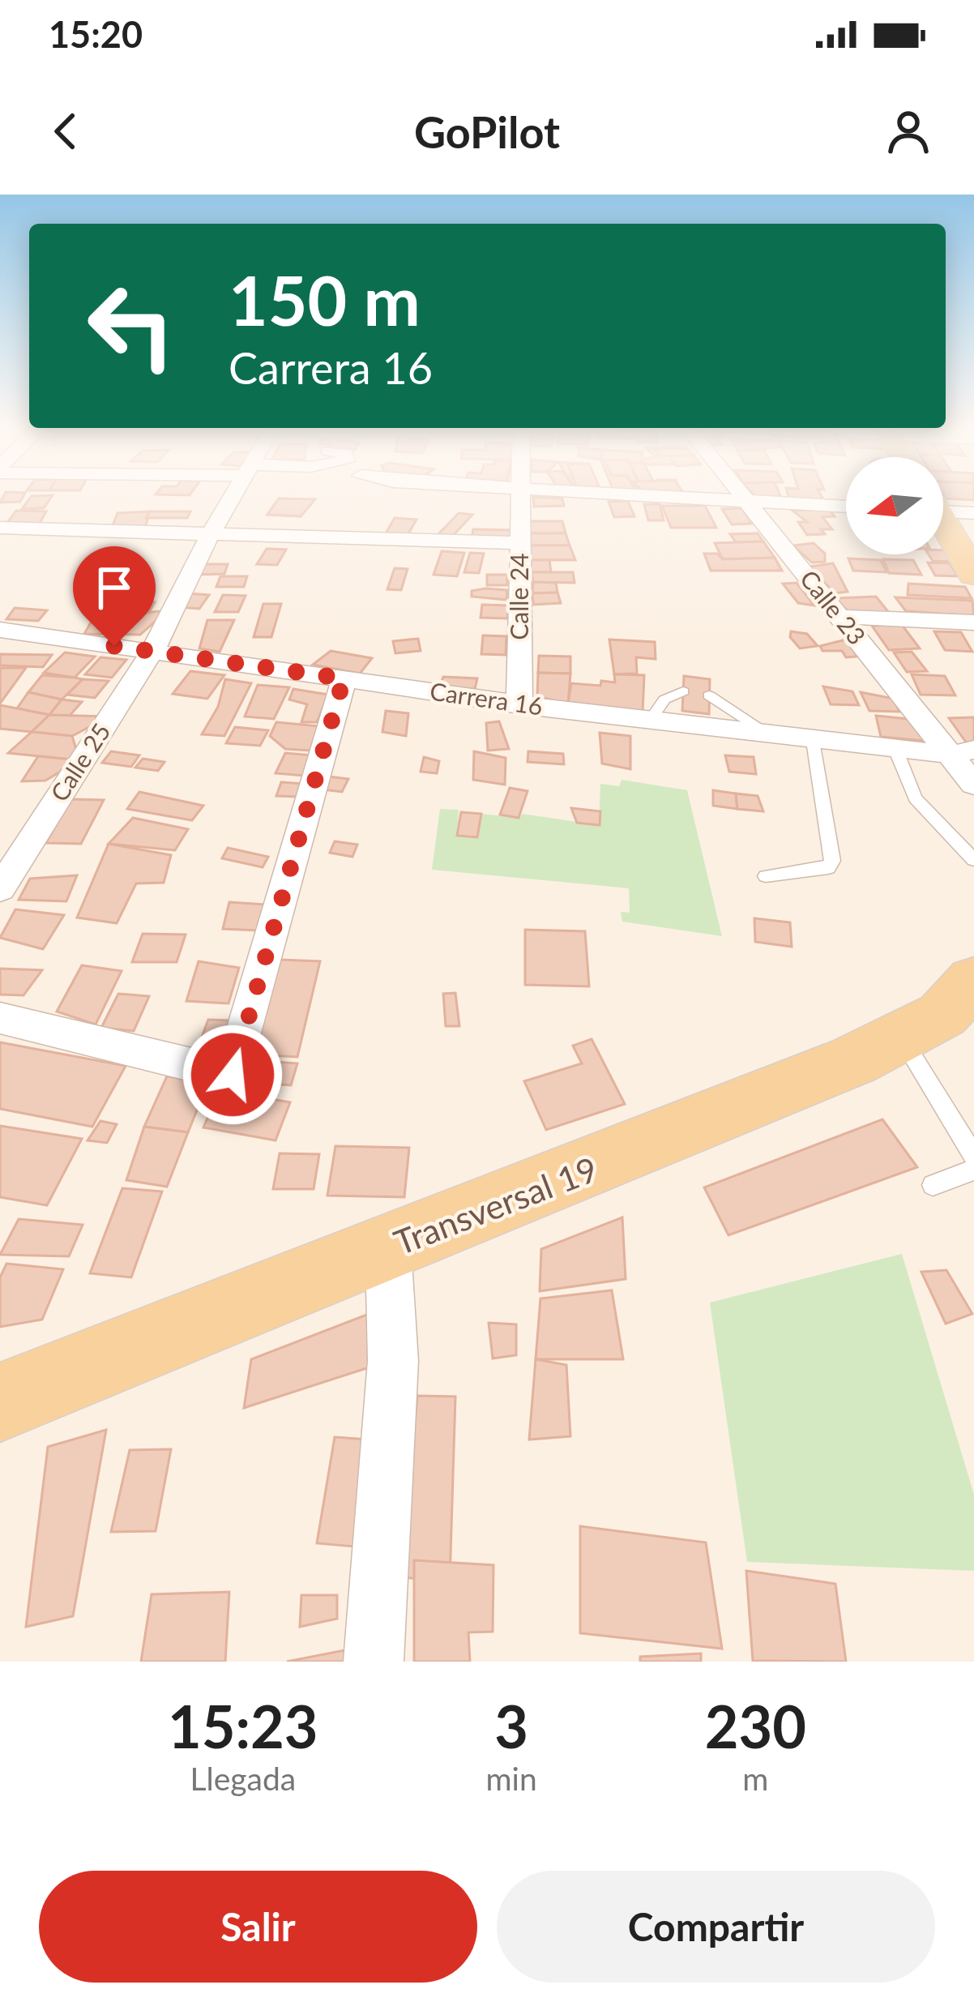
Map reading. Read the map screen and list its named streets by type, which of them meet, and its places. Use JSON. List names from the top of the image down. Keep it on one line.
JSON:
{"streets":{"main road":["Transversal 19"],"street":["Calle 24","Calle 23","Carrera 16","Calle 25"]},"crossings":[["Calle 24","Carrera 16"],["Calle 23","Carrera 16"],["Carrera 16","Calle 25"]],"north":"left","page":{"status":"15:20","header":"GoPilot","turn":["150 m","Carrera 16"],"eta":["15:23","Llegada","3","min","230","m"],"buttons":["Salir","Compartir"]}}
